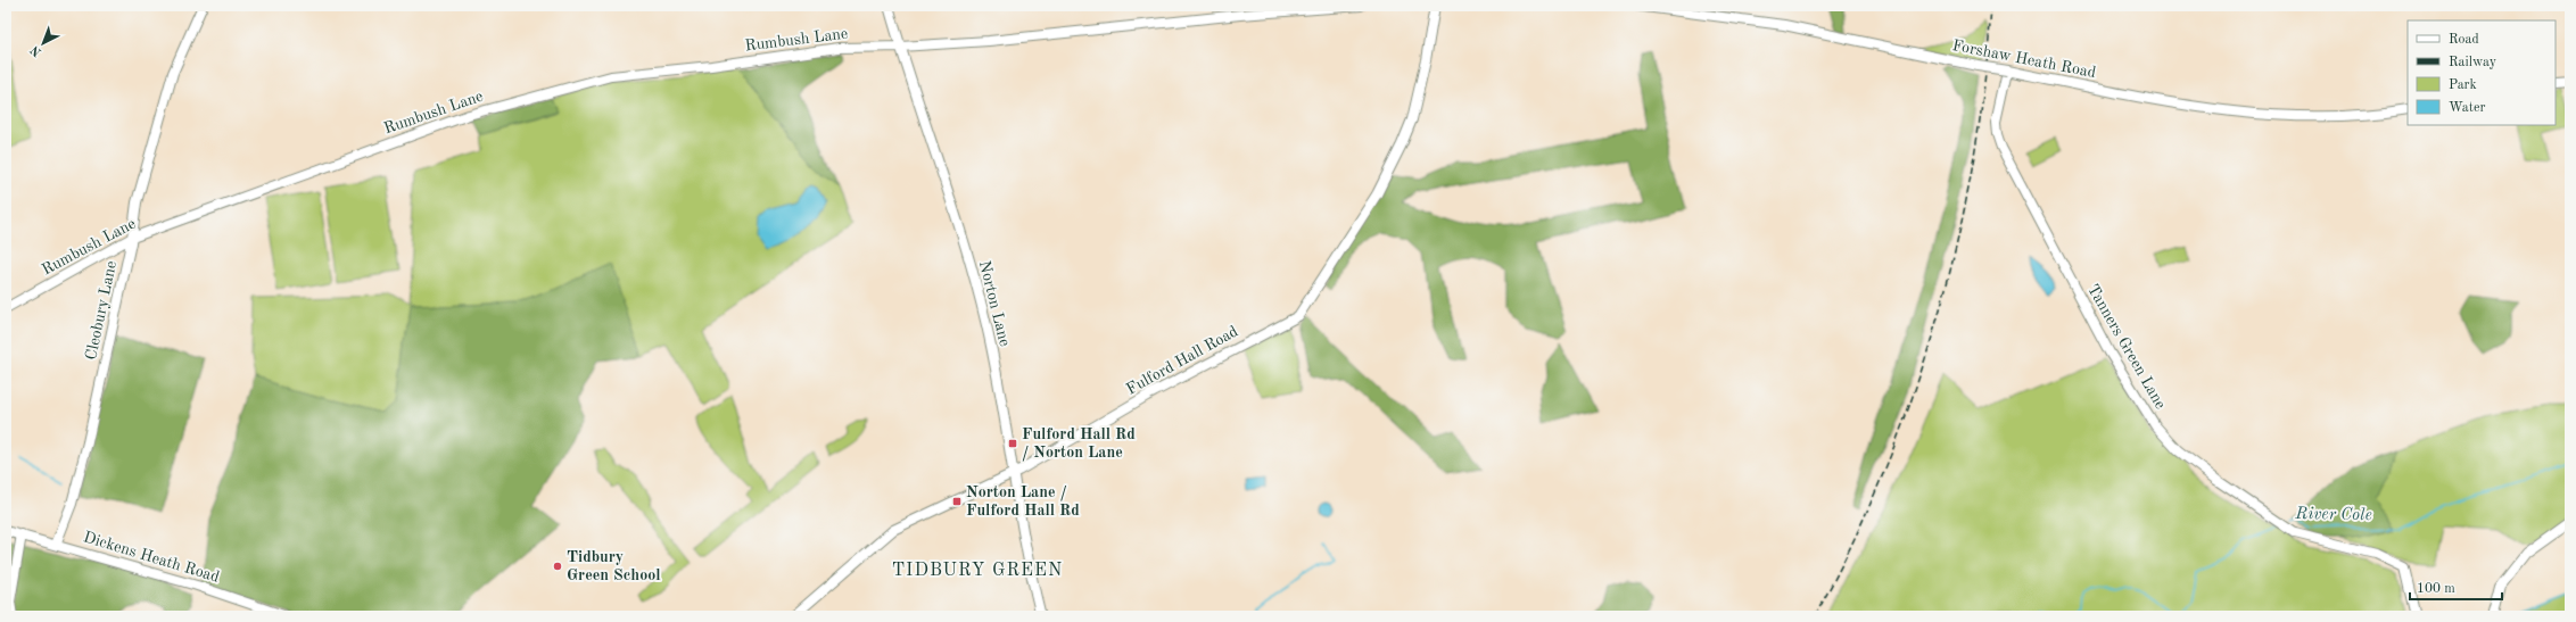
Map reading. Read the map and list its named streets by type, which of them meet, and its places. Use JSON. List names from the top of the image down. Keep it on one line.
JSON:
{"streets":{"street":["Rumbush Lane","Forshaw Heath Road","Norton Lane","Cleobury Lane","Tanners Green Lane","Fulford Hall Road","Dickens Heath Road"]},"crossings":[["Rumbush Lane","Norton Lane"],["Rumbush Lane","Cleobury Lane"],["Forshaw Heath Road","Tanners Green Lane"],["Norton Lane","Fulford Hall Road"],["Cleobury Lane","Dickens Heath Road"]],"districts":["TIDBURY GREEN"],"water":["River Cole"],"places":{"transit":["Fulford Hall Rd / Norton Lane","Norton Lane / Fulford Hall Rd"],"other":["Tidbury Green School"]},"legend":["Road","Railway","Park","Water"],"scale_bar":"100 m","north":"bottom left"}
